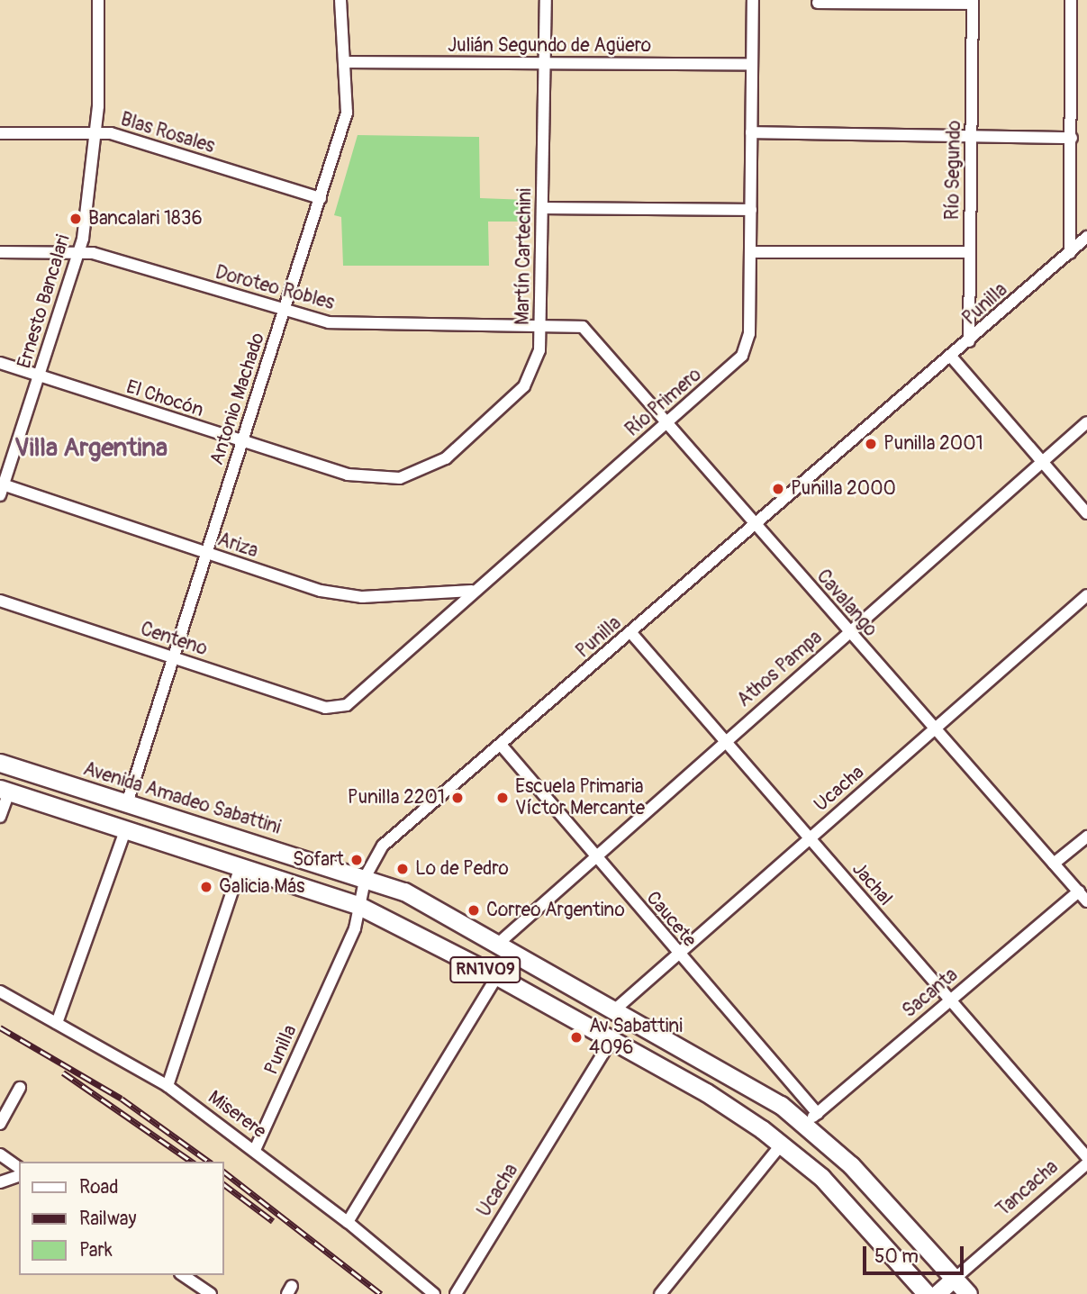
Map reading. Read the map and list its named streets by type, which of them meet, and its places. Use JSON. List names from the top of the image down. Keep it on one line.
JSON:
{"streets":{"main road":["Avenida Amadeo Sabattini","RN1V09"],"street":["Julián Segundo de Agüero","Blas Rosales","Río Segundo","Martín Cartechini","Doroteo Robles","Ernesto Bancalari","Punilla","El Chocón","Antonio Machado","Río Primero","Ariza","Cavalango","Centeno","Athos Pampa","Ucacha","Jachal","Caucete","Sacanta","Miserere","Tancacha"]},"crossings":[["Julián Segundo de Agüero","Martín Cartechini"],["Julián Segundo de Agüero","Antonio Machado"],["Julián Segundo de Agüero","Río Primero"],["Blas Rosales","Ernesto Bancalari"],["Blas Rosales","Antonio Machado"],["Río Segundo","Punilla"],["Martín Cartechini","Doroteo Robles"],["Martín Cartechini","El Chocón"],["Doroteo Robles","Ernesto Bancalari"],["Doroteo Robles","Antonio Machado"],["Doroteo Robles","Cavalango"],["Ernesto Bancalari","El Chocón"],["Ernesto Bancalari","Ariza"],["Punilla","Cavalango"],["Punilla","Avenida Amadeo Sabattini"],["Punilla","Jachal"],["Punilla","Caucete"],["Punilla","RN1V09"],["Punilla","Miserere"],["El Chocón","Antonio Machado"],["Antonio Machado","Ariza"],["Antonio Machado","Centeno"],["Antonio Machado","Avenida Amadeo Sabattini"],["Río Primero","Ariza"],["Río Primero","Cavalango"],["Río Primero","Centeno"],["Cavalango","Athos Pampa"],["Cavalango","Ucacha"],["Cavalango","Sacanta"],["Athos Pampa","Avenida Amadeo Sabattini"],["Athos Pampa","Jachal"],["Athos Pampa","Caucete"],["Ucacha","Avenida Amadeo Sabattini"],["Ucacha","Jachal"],["Ucacha","Caucete"],["Ucacha","RN1V09"],["Avenida Amadeo Sabattini","Caucete"],["Avenida Amadeo Sabattini","Sacanta"],["Avenida Amadeo Sabattini","Tancacha"],["Jachal","Sacanta"],["Caucete","Sacanta"]],"districts":["Villa Argentina"],"places":["Bancalari 1836","Punilla 2001","Punilla 2000","Punilla 2201","Escuela Primaria Víctor Mercante","Sofart","Lo de Pedro","Galicia Más","Correo Argentino","Av Sabattini 4096"],"legend":["Road","Railway","Park"],"scale_bar":"50 m"}
